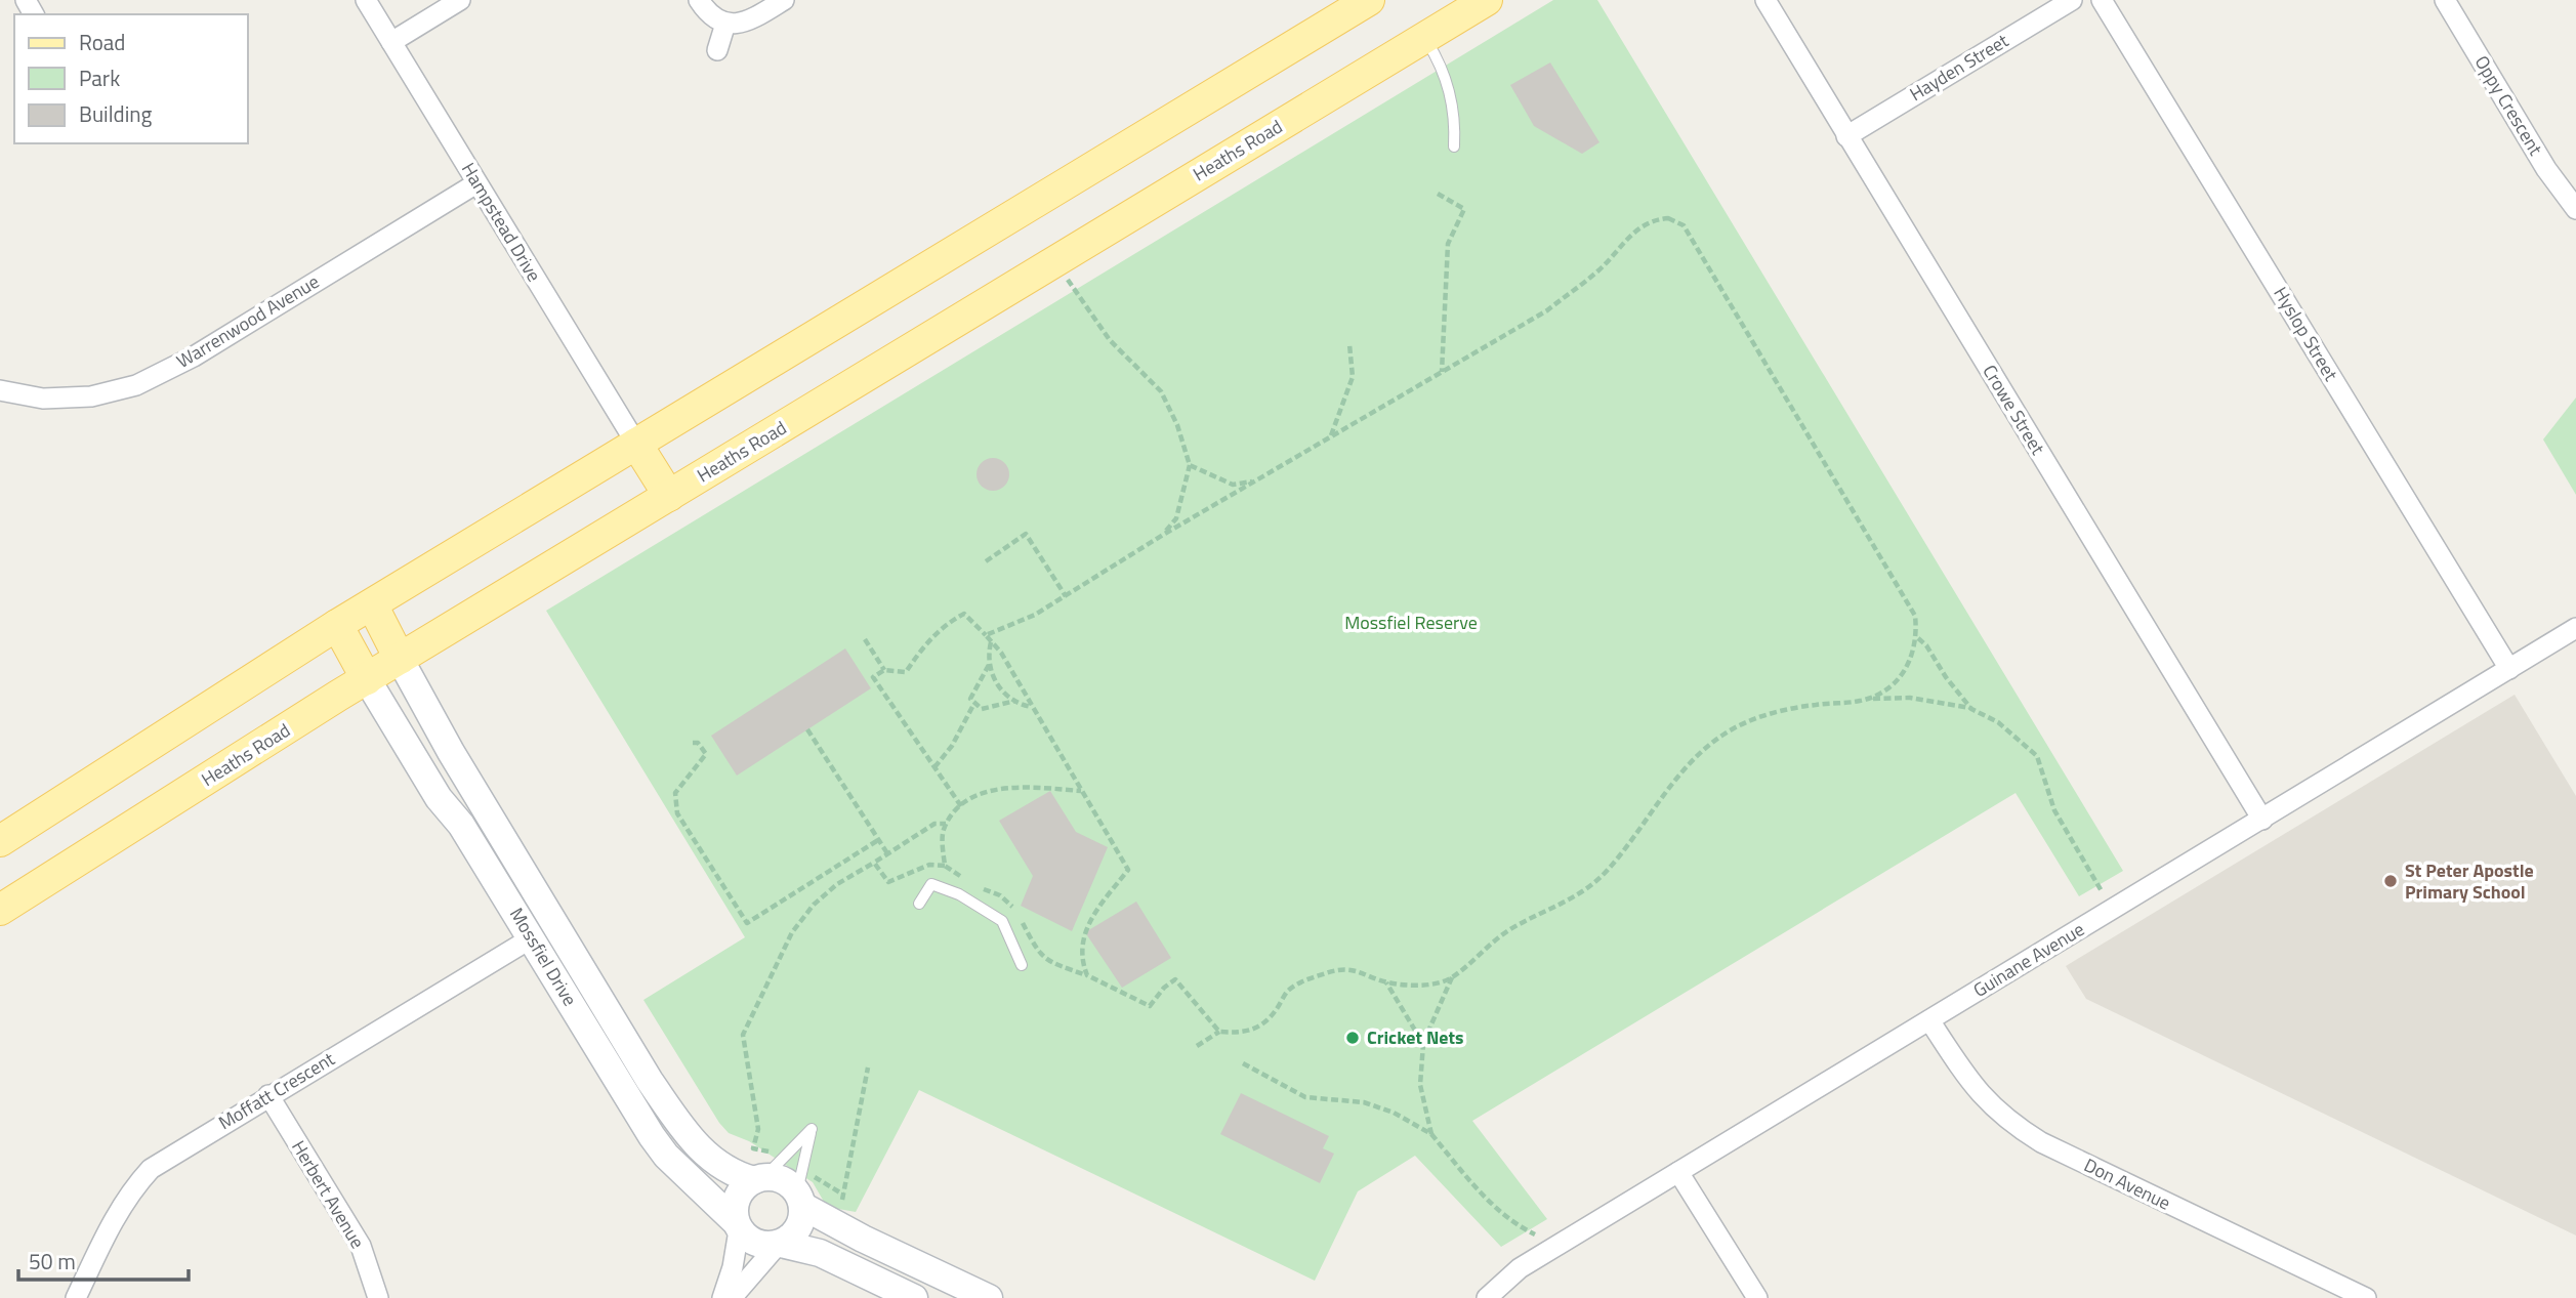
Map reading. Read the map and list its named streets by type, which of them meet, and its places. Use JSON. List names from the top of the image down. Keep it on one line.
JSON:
{"streets":{"main road":["Heaths Road"],"street":["Hayden Street","Oppy Crescent","Hampstead Drive","Warrenwood Avenue","Hyslop Street","Crowe Street","Mossfiel Drive","Guinane Avenue","Moffatt Crescent","Don Avenue","Herbert Avenue"]},"crossings":[["Hayden Street","Crowe Street"],["Heaths Road","Mossfiel Drive"],["Hampstead Drive","Warrenwood Avenue"],["Hyslop Street","Guinane Avenue"],["Crowe Street","Guinane Avenue"],["Mossfiel Drive","Moffatt Crescent"],["Guinane Avenue","Don Avenue"],["Moffatt Crescent","Herbert Avenue"]],"parks":["Mossfiel Reserve"],"places":["St Peter Apostle Primary School","Cricket Nets"],"legend":["Road","Park","Building"],"scale_bar":"50 m"}
